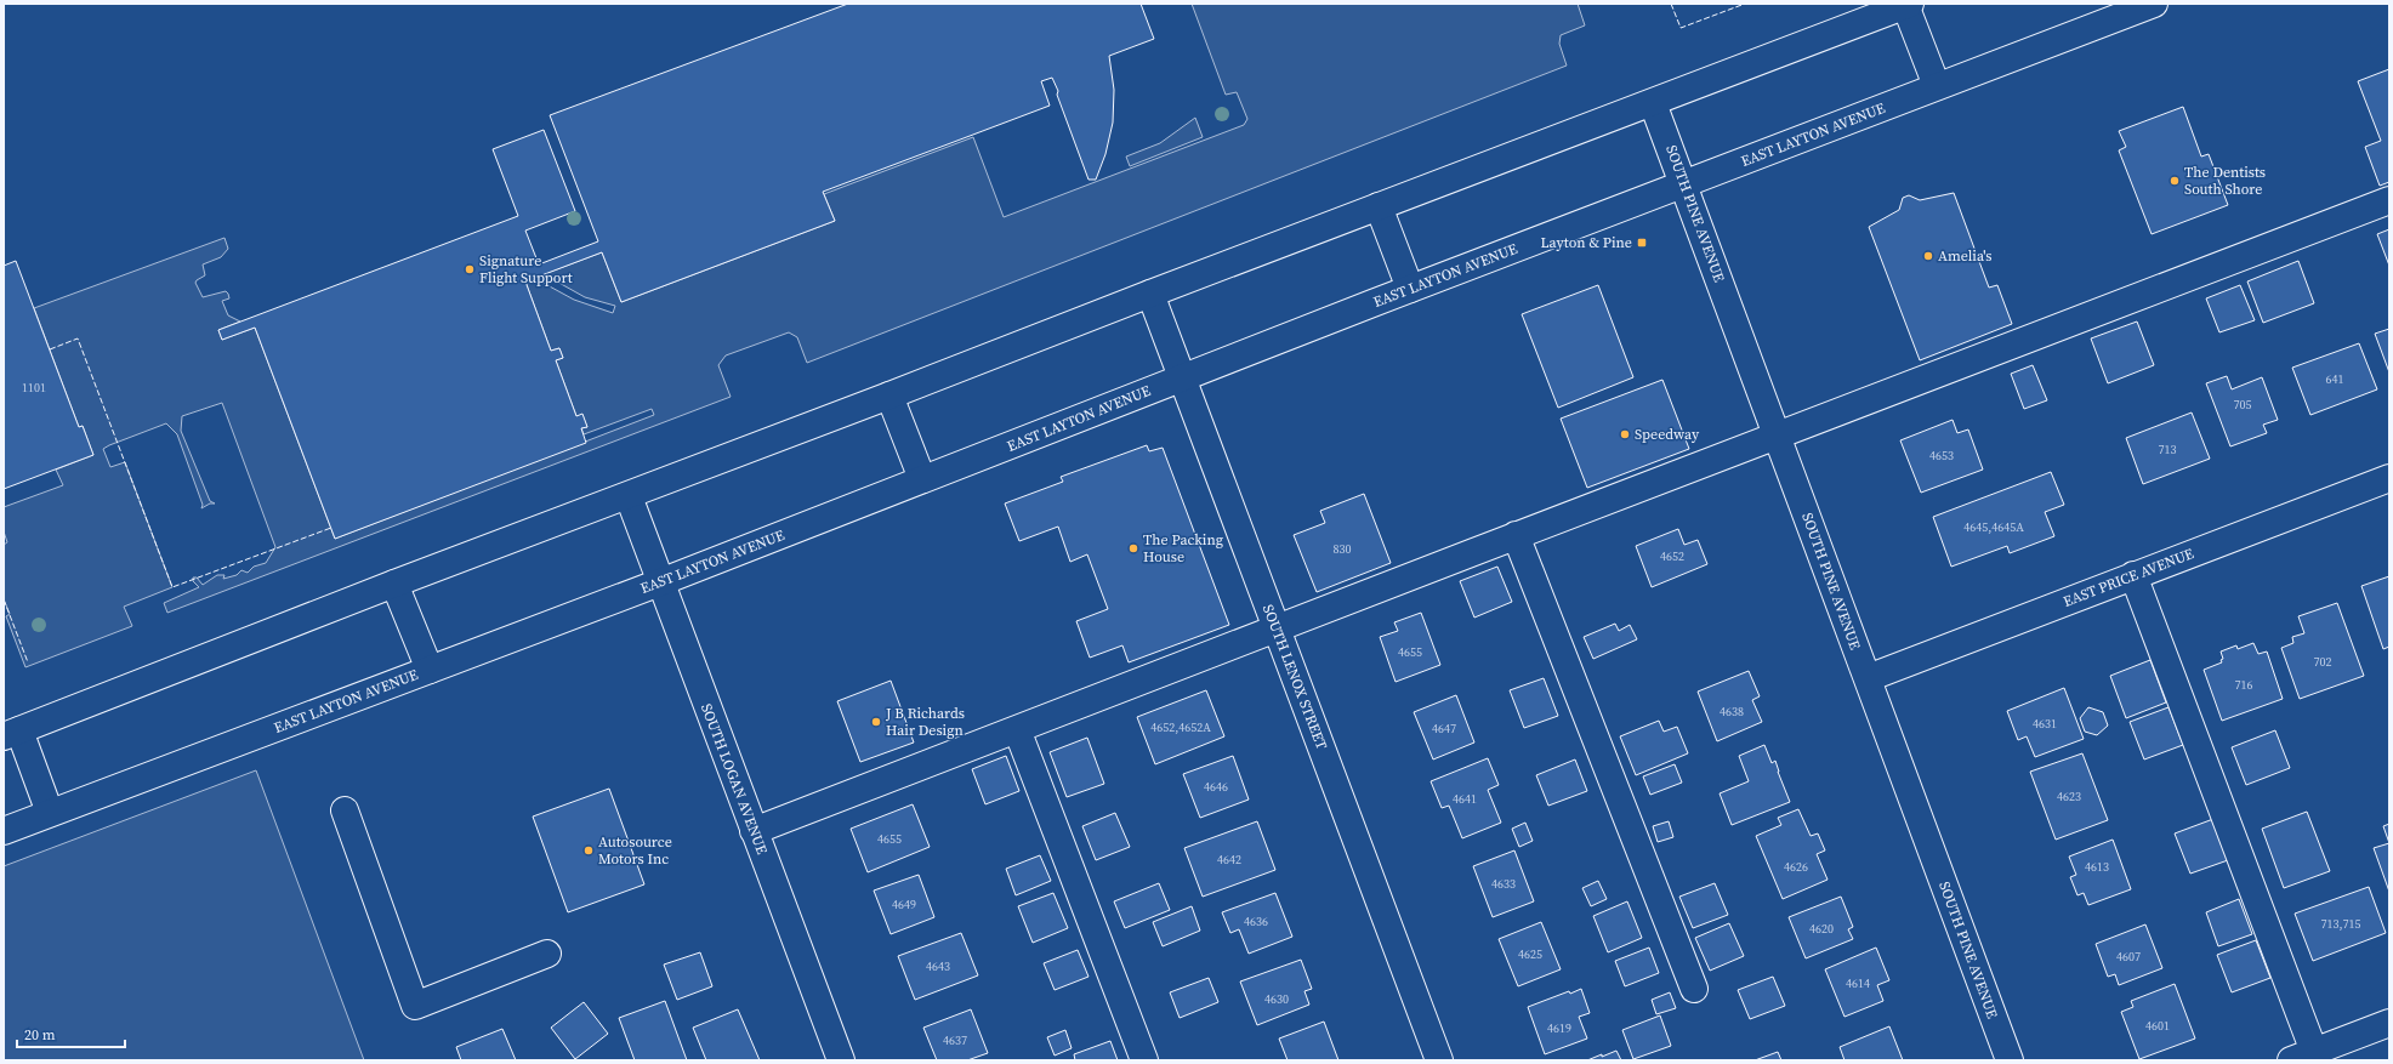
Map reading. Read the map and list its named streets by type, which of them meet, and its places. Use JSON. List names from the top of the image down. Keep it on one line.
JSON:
{"streets":{"main road":["EAST LAYTON AVENUE","SOUTH PINE AVENUE","EAST PRICE AVENUE","SOUTH LENOX STREET","SOUTH LOGAN AVENUE"]},"crossings":[["EAST LAYTON AVENUE","SOUTH PINE AVENUE"],["EAST LAYTON AVENUE","SOUTH LENOX STREET"],["EAST LAYTON AVENUE","SOUTH LOGAN AVENUE"],["SOUTH PINE AVENUE","EAST PRICE AVENUE"]],"places":{"other":["The Dentists South Shore","Amelia's","Signature Flight Support","Speedway","The Packing House","J B Richards Hair Design","Autosource Motors Inc"],"transit":["Layton & Pine"]},"house_numbers":["641","1101","705","713","4653","4645,4645A","830","4652","4655","702","716","4638","4631","4652,4652A","4647","4646","4623","4641","4655","4642","4626","4613","4633","4649","4636","713,715","4620","4625","4607","4643","4614","4630","4601","4619","4637"],"scale_bar":"20 m"}
